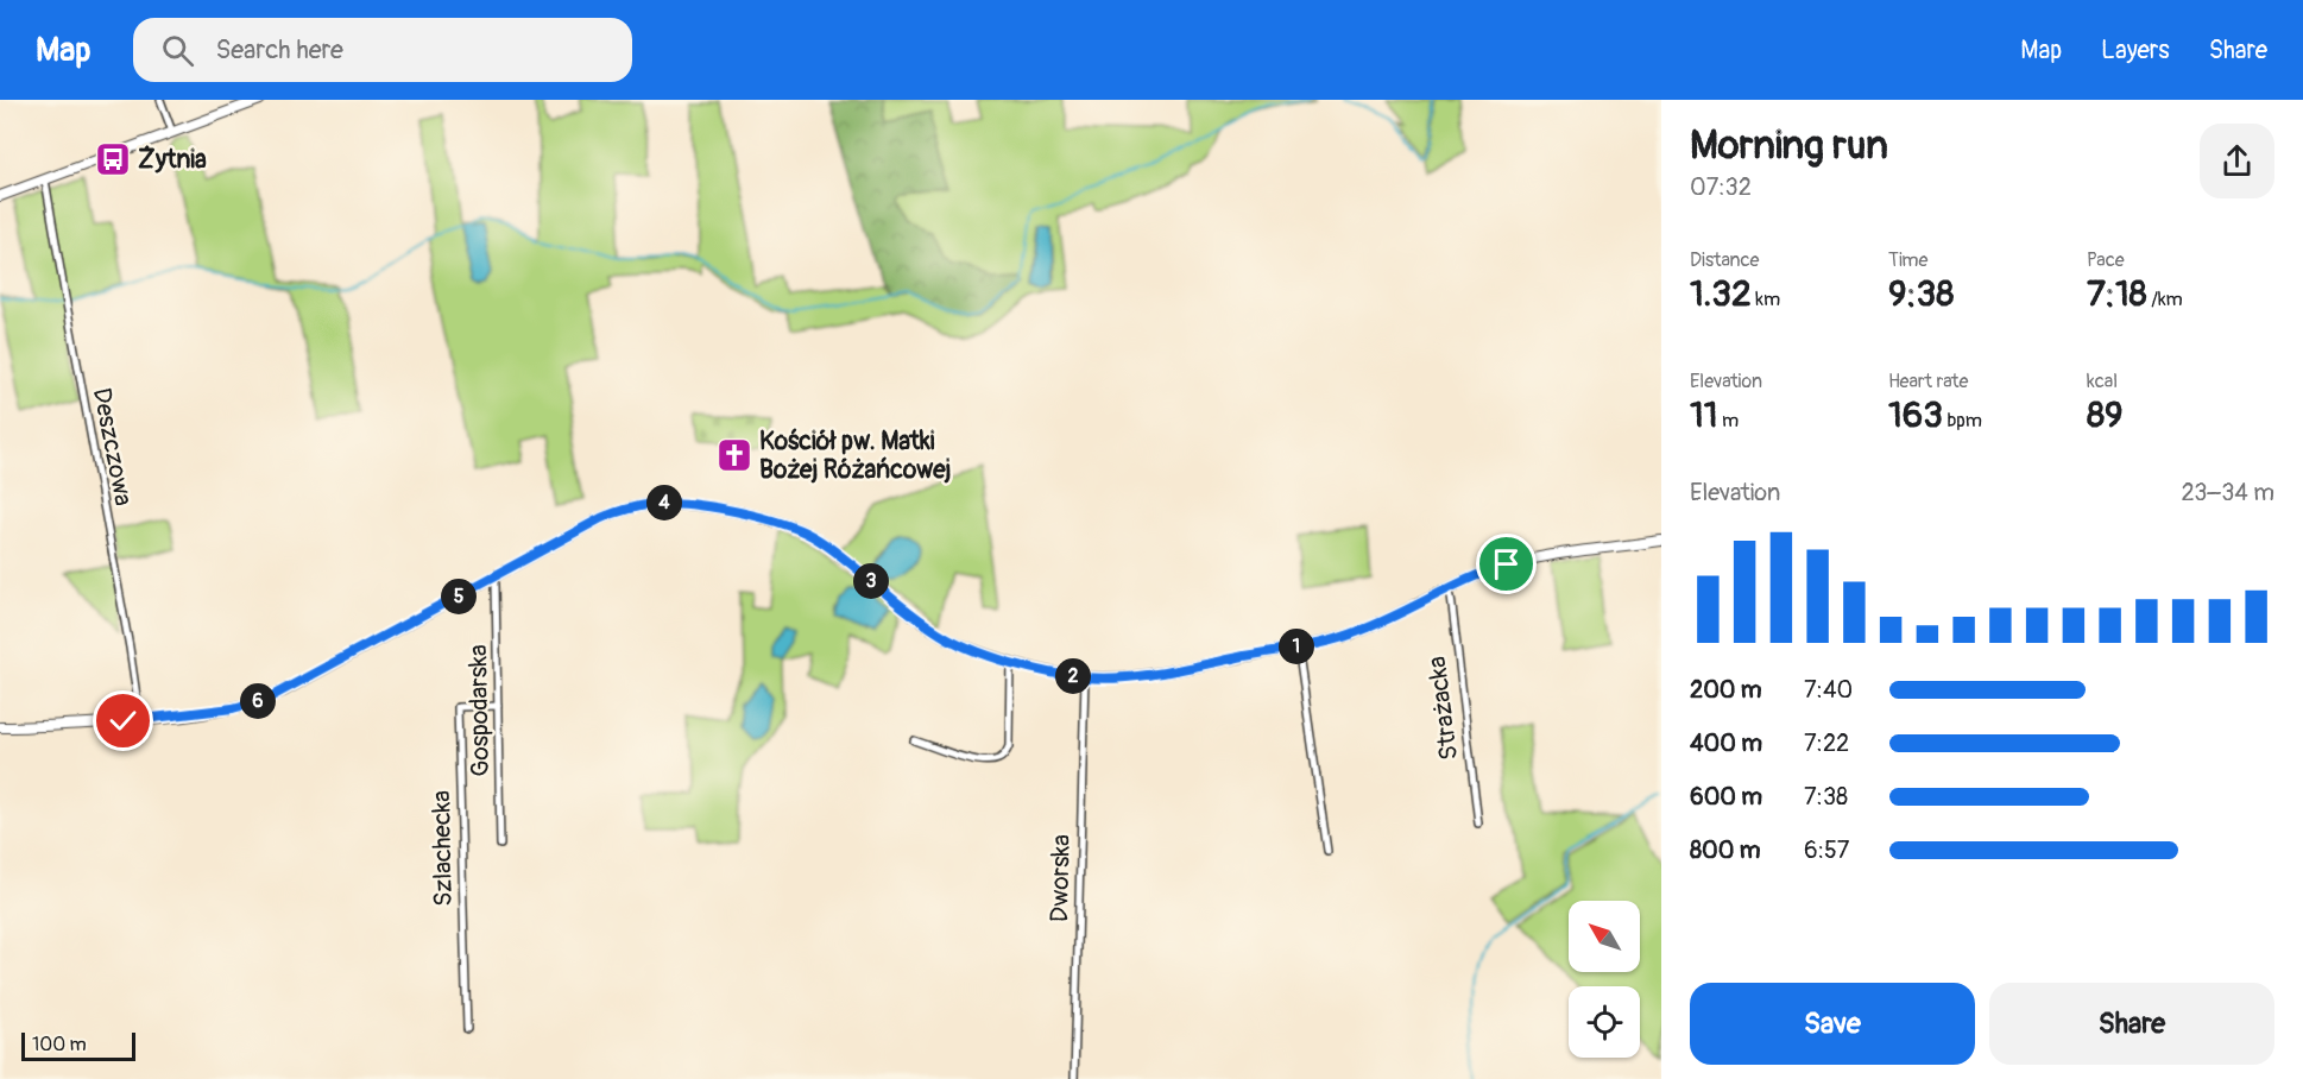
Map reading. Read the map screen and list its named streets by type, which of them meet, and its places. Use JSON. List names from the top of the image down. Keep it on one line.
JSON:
{"streets":{"street":["Deszczowa","Strażacka","Gospodarska","Szlachecka","Dworska"]},"crossings":[["Gospodarska","Szlachecka"]],"places":{"bus stop":["Żytnia"],"church":["Kościół pw. Matki Bożej Różańcowej"]},"scale_bar":"100 m","north":"top left","page":{"header":"Map","search":"Search here","nav":["Map","Layers","Share"],"heading":["Morning run","07:32"],"stats":[["Distance","1.32 km"],["Time","9:38"],["Pace","7:18 /km"],["Elevation","11 m"],["Heart rate","163 bpm"],["kcal","89"]],"chart":["Elevation","23–34 m"],"pins":["4","3","5","1","2","6"],"list":[{"name":"200 m","note":"7:40"},{"name":"400 m","note":"7:22"},{"name":"600 m","note":"7:38"},{"name":"800 m","note":"6:57"}],"buttons":["Save","Share"],"scale":"100 m"}}
